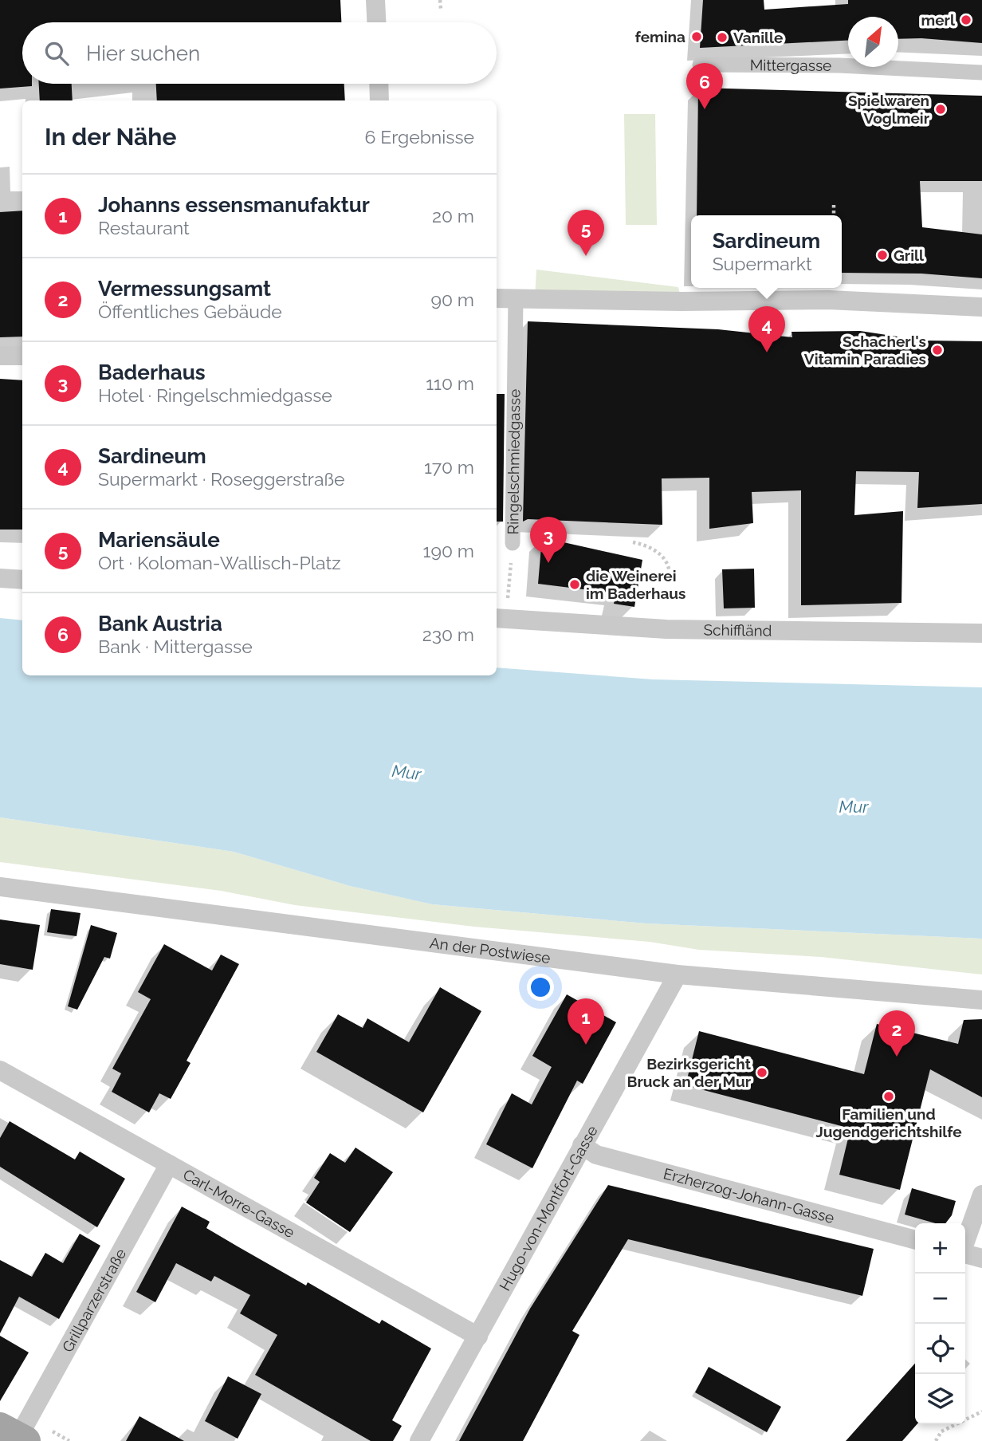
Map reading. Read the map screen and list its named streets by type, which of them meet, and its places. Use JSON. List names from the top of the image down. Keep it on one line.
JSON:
{"streets":{"street":["Mittergasse","Ringelschmiedgasse","Schiffländ","An der Postwiese","Erzherzog-Johann-Gasse","Carl-Morre-Gasse","Hugo-von-Montfort-Gasse","Grillparzerstraße"]},"crossings":[["An der Postwiese","Hugo-von-Montfort-Gasse"],["Erzherzog-Johann-Gasse","Hugo-von-Montfort-Gasse"],["Carl-Morre-Gasse","Hugo-von-Montfort-Gasse"],["Carl-Morre-Gasse","Grillparzerstraße"]],"water":["Mur"],"places":["merl","femina","Vanille","Spielwaren Voglmeir","Grill","Schacherl's Vitamin Paradies","die Weinerei im Baderhaus","Bezirksgericht Bruck an der Mur","Familien und Jugendgerichtshilfe"],"north":"top right","page":{"search":"Hier suchen","pins":["6","5","4","3","1","2"],"heading":["In der Nähe","6 Ergebnisse"],"list":[{"mark":"1","name":"Johanns essensmanufaktur","note":"Restaurant","value":"20 m"},{"mark":"2","name":"Vermessungsamt","note":"Öffentliches Gebäude","value":"90 m"},{"mark":"3","name":"Baderhaus","note":"Hotel · Ringelschmiedgasse","value":"110 m"},{"mark":"4","name":"Sardineum","note":"Supermarkt · Roseggerstraße","value":"170 m"},{"mark":"5","name":"Mariensäule","note":"Ort · Koloman-Wallisch-Platz","value":"190 m"},{"mark":"6","name":"Bank Austria","note":"Bank · Mittergasse","value":"230 m"}],"popup":["Sardineum","Supermarkt"],"map_buttons":["+","−"]}}
